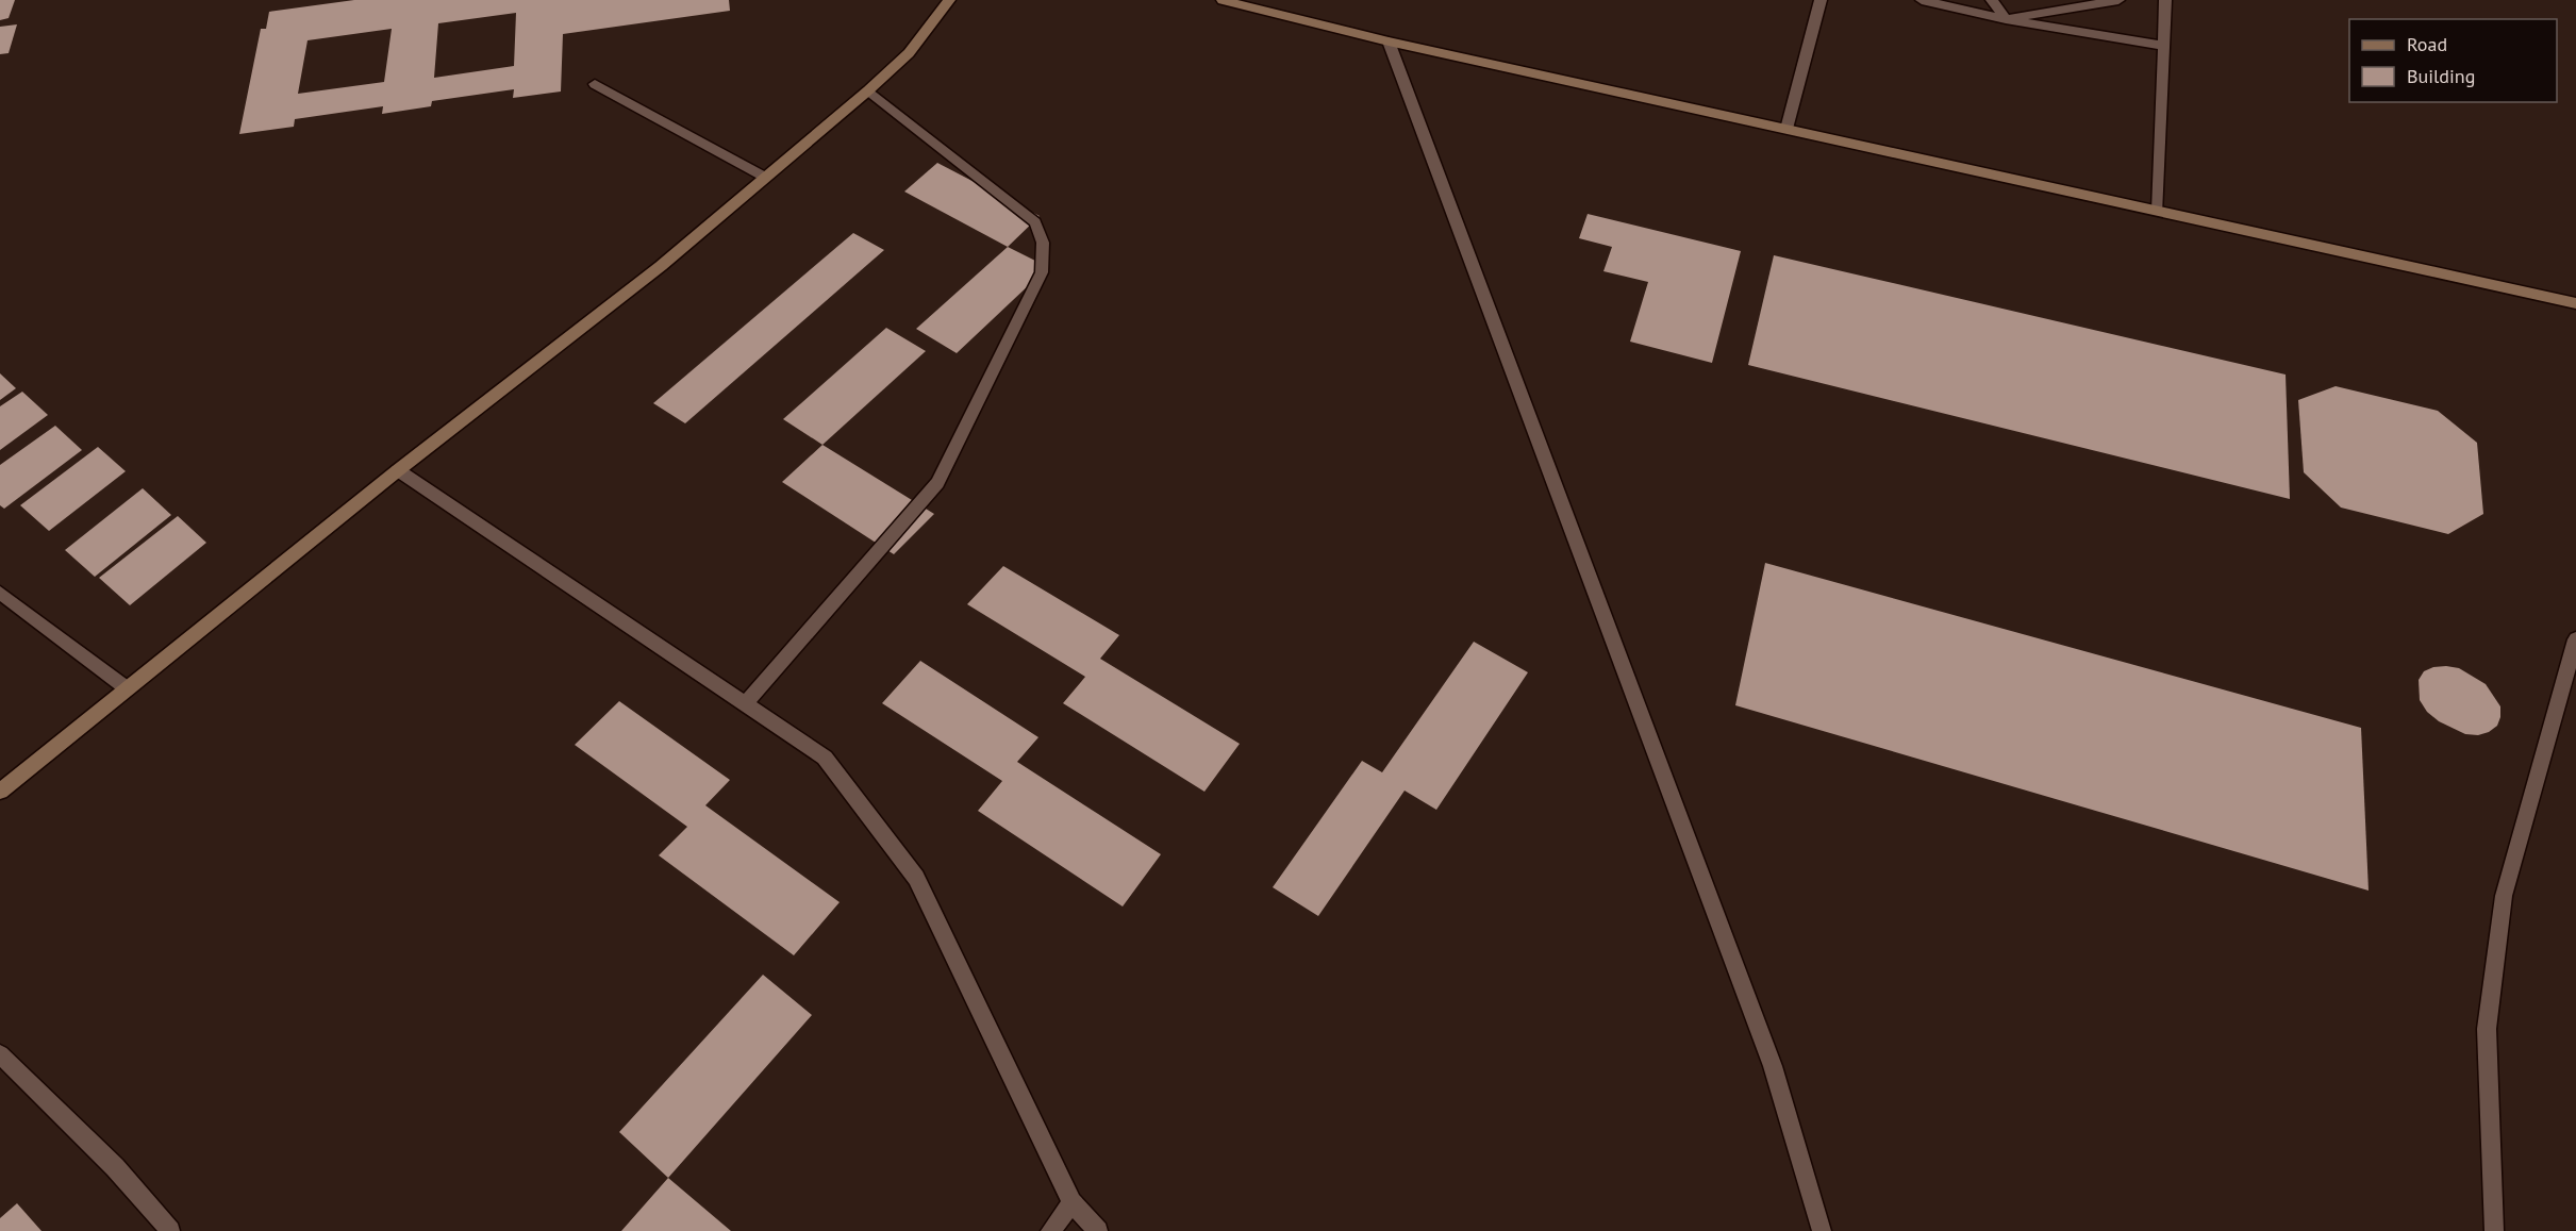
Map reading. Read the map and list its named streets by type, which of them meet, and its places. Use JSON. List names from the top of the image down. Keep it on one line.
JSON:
{"legend":["Road","Building"]}
